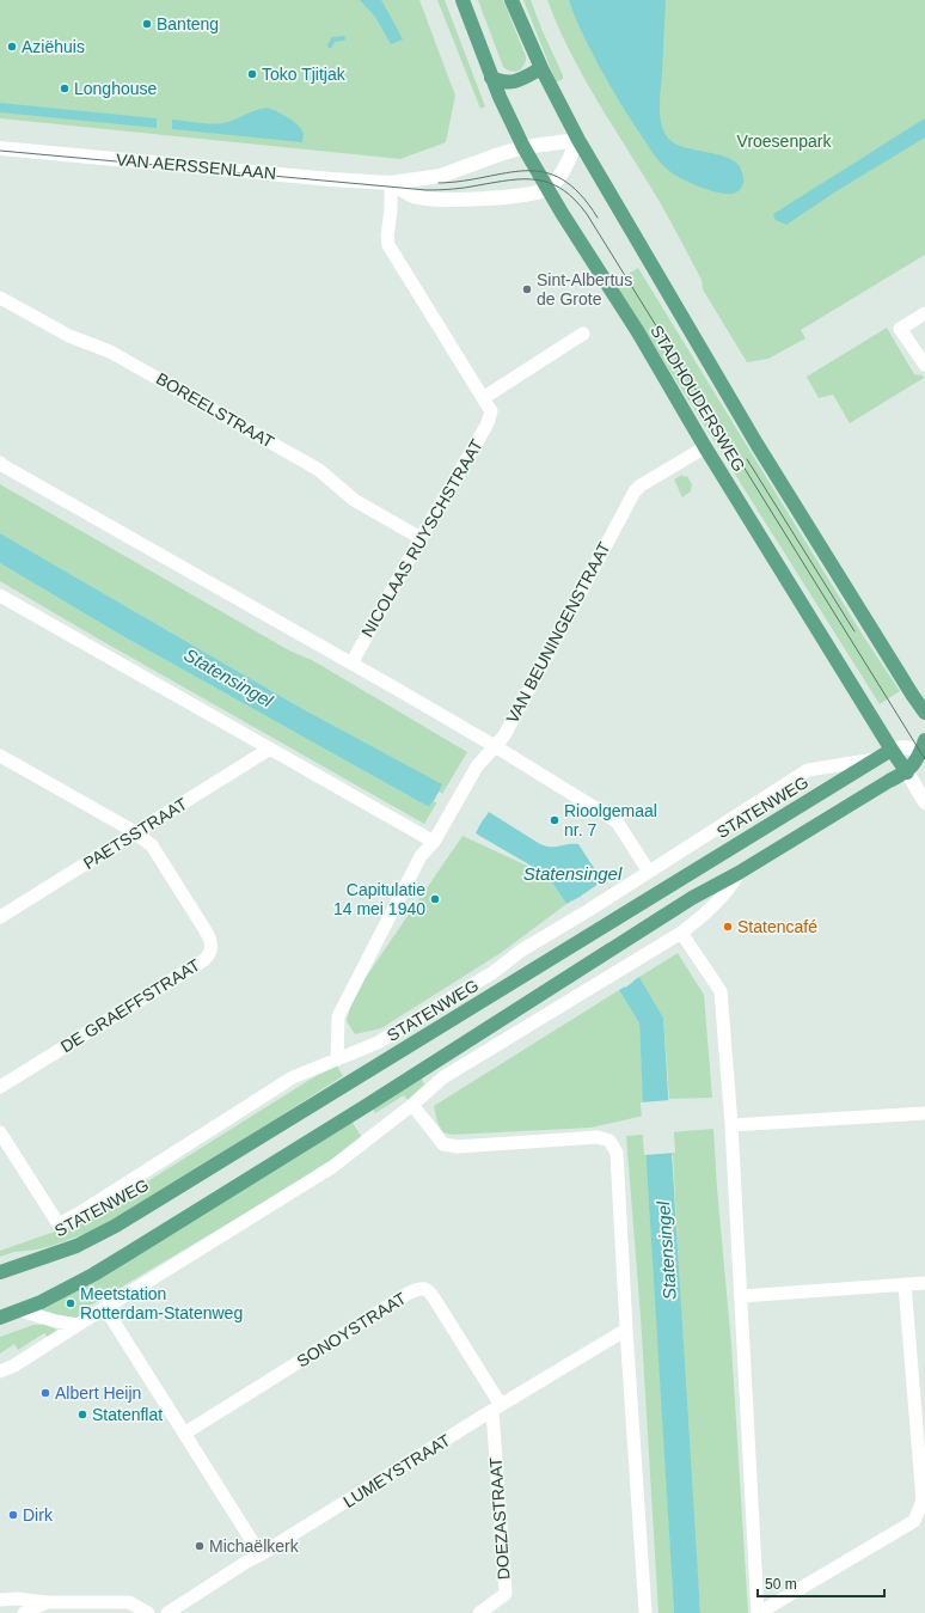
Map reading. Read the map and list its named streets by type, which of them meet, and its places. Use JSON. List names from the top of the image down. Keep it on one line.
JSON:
{"streets":{"main road":["STADHOUDERSWEG","STATENWEG"],"street":["VAN AERSSENLAAN","BOREELSTRAAT","NICOLAAS RUYSCHSTRAAT","VAN BEUNINGENSTRAAT","PAETSSTRAAT","DE GRAEFFSTRAAT","SONOYSTRAAT","LUMEYSTRAAT","DOEZASTRAAT"]},"crossings":[["VAN AERSSENLAAN","STADHOUDERSWEG"],["STADHOUDERSWEG","VAN BEUNINGENSTRAAT"],["STADHOUDERSWEG","STATENWEG"],["BOREELSTRAAT","NICOLAAS RUYSCHSTRAAT"],["PAETSSTRAAT","DE GRAEFFSTRAAT"],["SONOYSTRAAT","LUMEYSTRAAT"],["SONOYSTRAAT","DOEZASTRAAT"],["LUMEYSTRAAT","DOEZASTRAAT"]],"water":["Statensingel"],"parks":["Vroesenpark"],"places":["Banteng","Aziëhuis","Toko Tjitjak","Longhouse","Sint-Albertus de Grote","Rioolgemaal nr. 7","Capitulatie 14 mei 1940","Statencafé","Meetstation Rotterdam-Statenweg","Albert Heijn","Statenflat","Dirk","Michaëlkerk"],"scale_bar":"50 m"}
